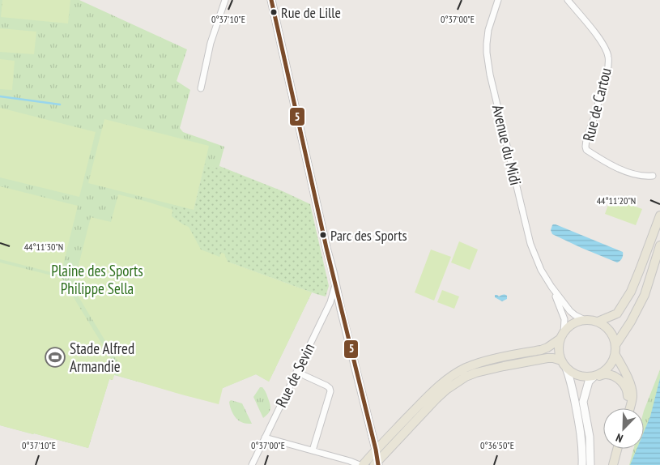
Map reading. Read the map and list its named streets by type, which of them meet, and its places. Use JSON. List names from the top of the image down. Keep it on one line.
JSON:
{"streets":{"street":["Rue de Cartou","Avenue du Midi","Rue de Sevin"]},"parks":["Plaine des Sports Philippe Sella"],"places":{"other":["Rue de Lille","Parc des Sports"],"sports":["Stade Alfred Armandie"]},"lines":["transit line 5"],"north":"bottom left","coordinates":["0°37'10\"E","0°37'00\"E","44°11'20\"N","44°11'30\"N","0°36'50\"E"]}
